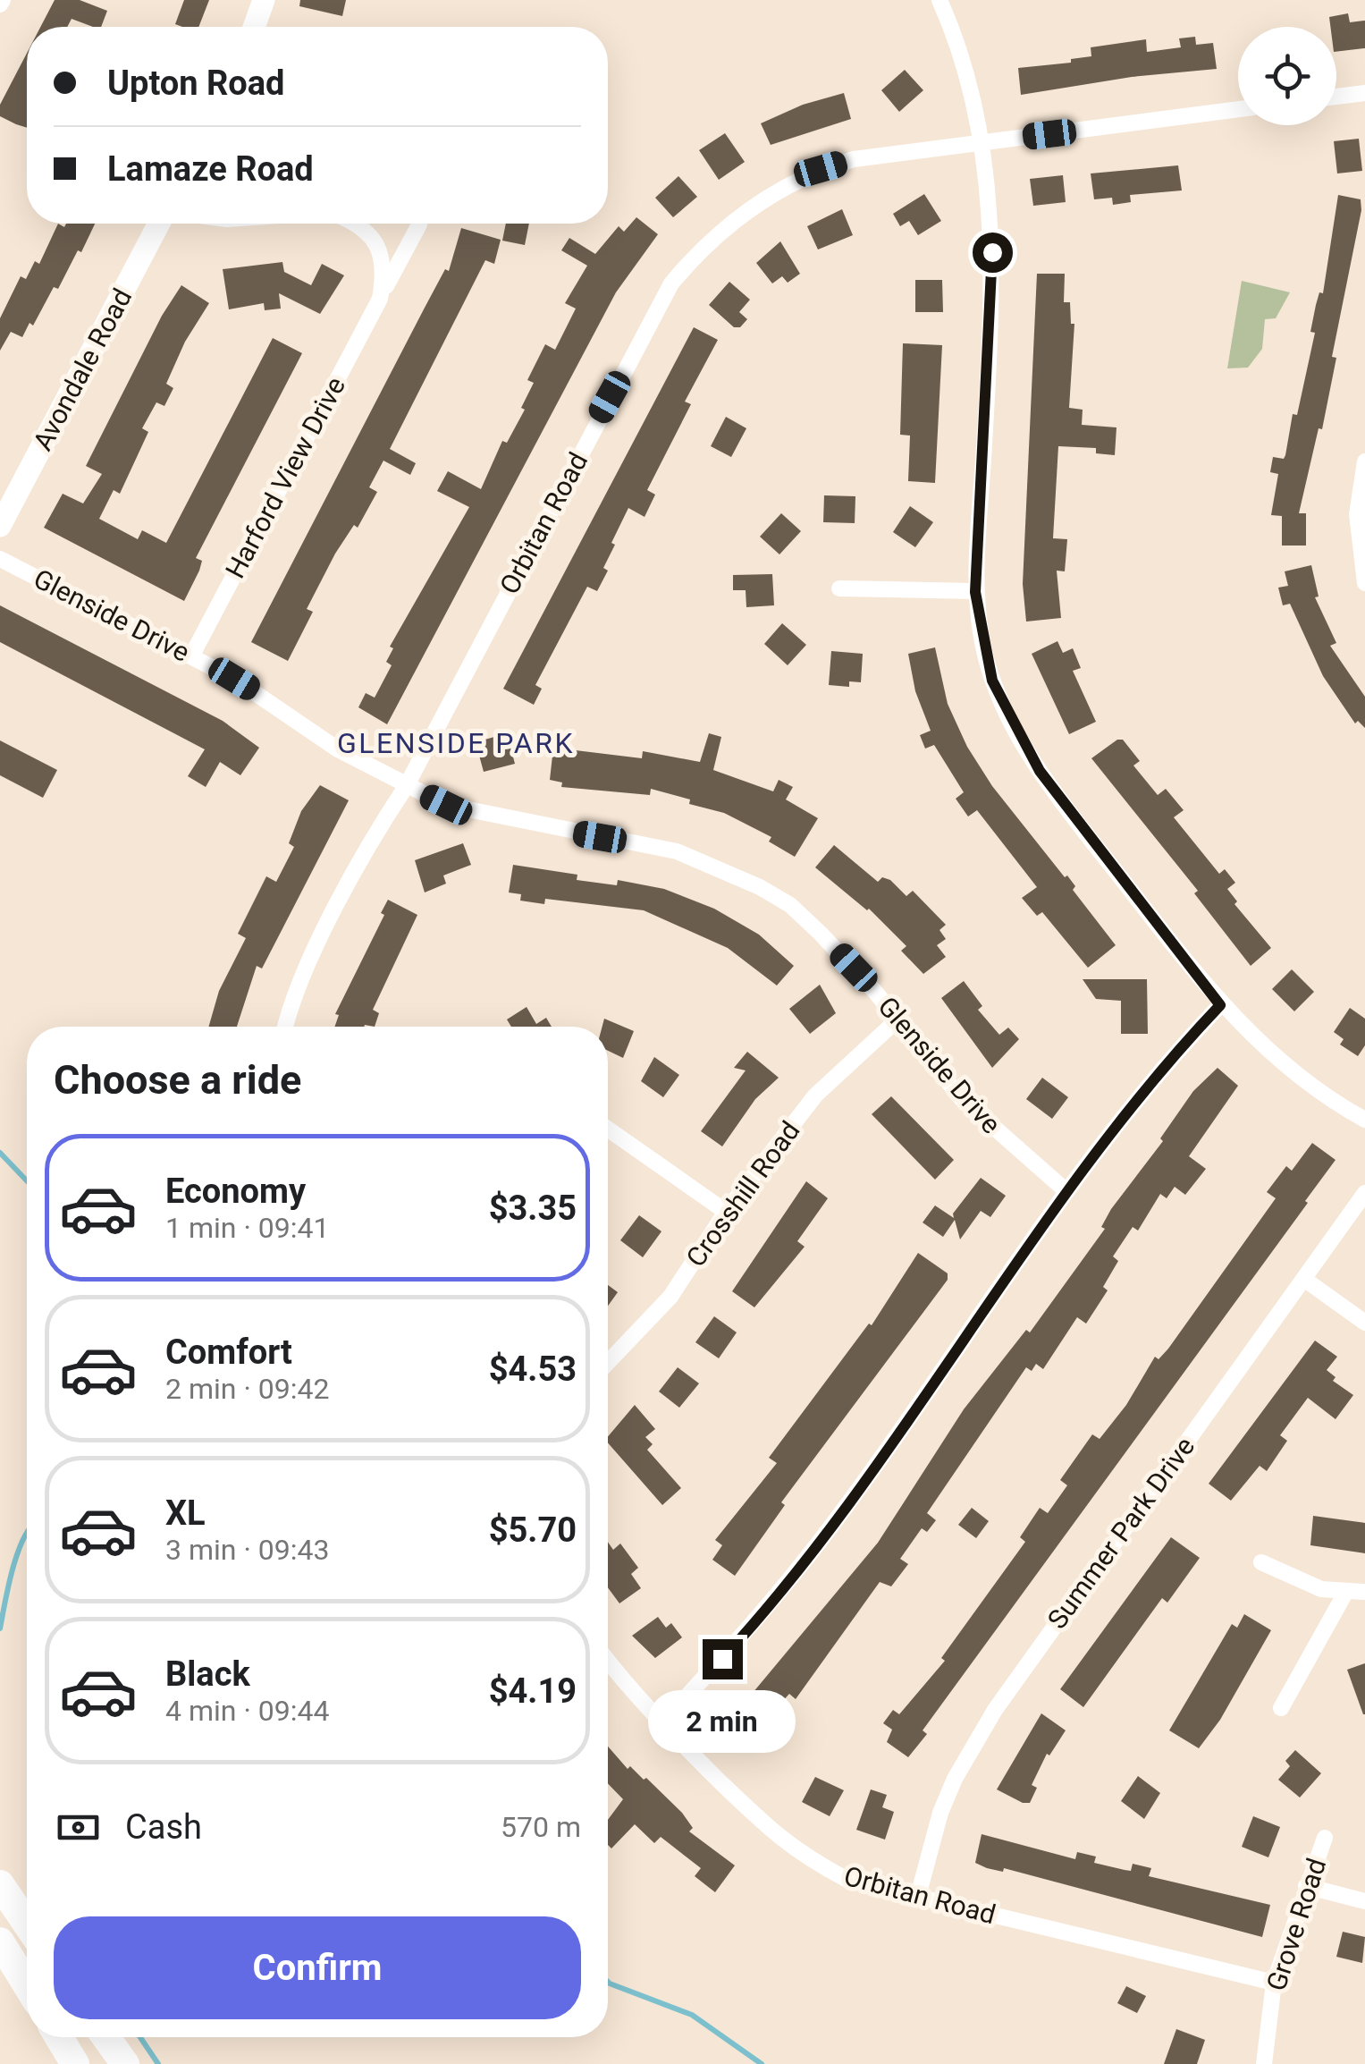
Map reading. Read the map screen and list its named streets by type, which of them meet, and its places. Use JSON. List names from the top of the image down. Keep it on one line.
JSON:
{"streets":{"street":["Avondale Road","Harford View Drive","Orbitan Road","Glenside Drive","Crosshill Road","Summer Park Drive","Grove Road"]},"crossings":[["Harford View Drive","Glenside Drive"],["Orbitan Road","Glenside Drive"],["Orbitan Road","Summer Park Drive"],["Orbitan Road","Grove Road"],["Glenside Drive","Crosshill Road"]],"districts":["GLENSIDE PARK"],"page":{"banner":["Upton Road","Lamaze Road"],"heading":"Choose a ride","list":[{"name":"Economy","note":"1 min · 09:41","value":"$3.35"},{"name":"Comfort","note":"2 min · 09:42","value":"$4.53"},{"name":"XL","note":"3 min · 09:43","value":"$5.70"},{"name":"Black","note":"4 min · 09:44","value":"$4.19"}],"bubble":"2 min","pay":["Cash","570 m"],"buttons":"Confirm"}}
